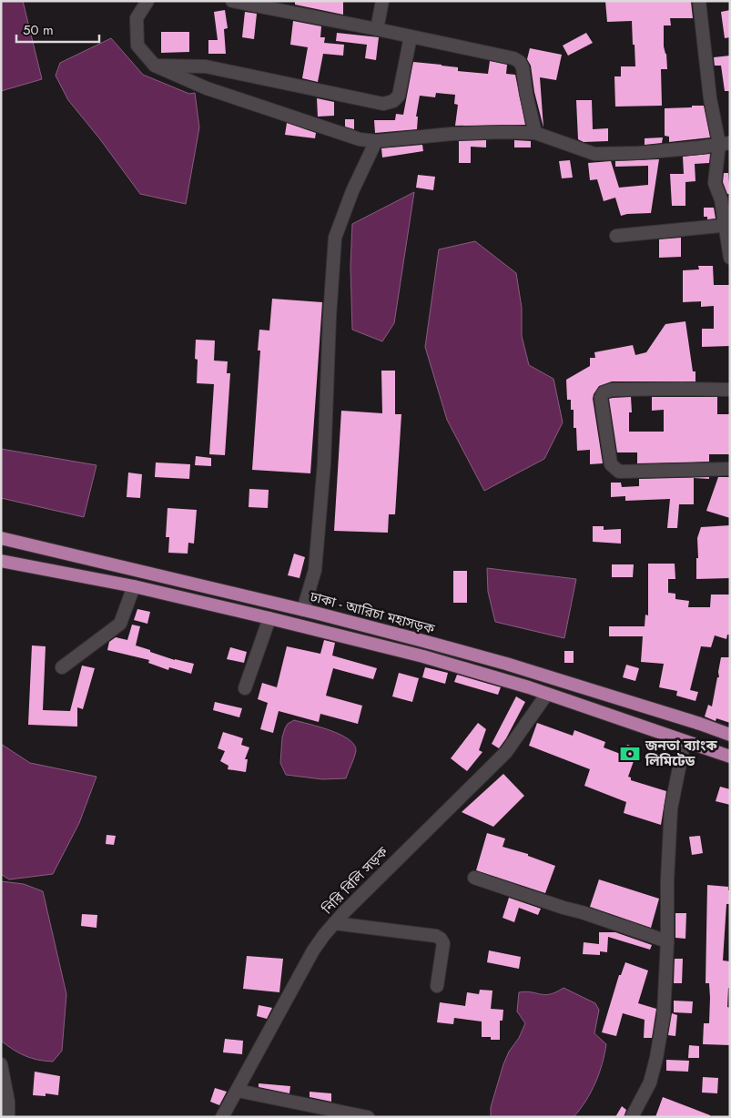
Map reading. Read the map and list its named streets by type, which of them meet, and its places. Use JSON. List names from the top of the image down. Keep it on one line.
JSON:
{"streets":{"highway":["ঢাকা - আরিচা মহাসড়ক"],"street":["নিরি বিলি সড়ক"]},"places":{"bank":["জনতা ব্যাংক লিমিটেড"]},"scale_bar":"50 m"}
